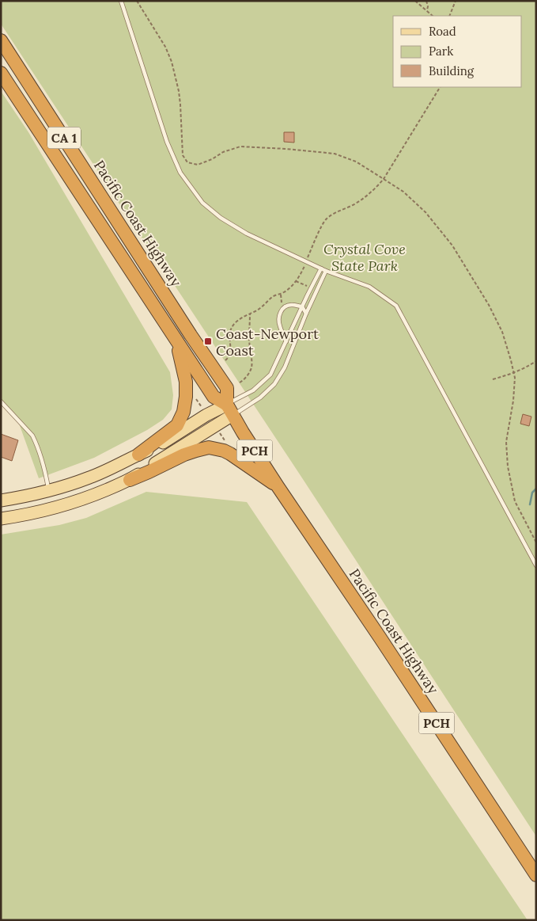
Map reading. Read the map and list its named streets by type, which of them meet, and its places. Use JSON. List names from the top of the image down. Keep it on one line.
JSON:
{"streets":{"highway":["CA 1","Pacific Coast Highway","PCH"]},"parks":["Crystal Cove State Park"],"places":{"transit":["Coast-Newport Coast"]},"legend":["Road","Park","Building"]}
